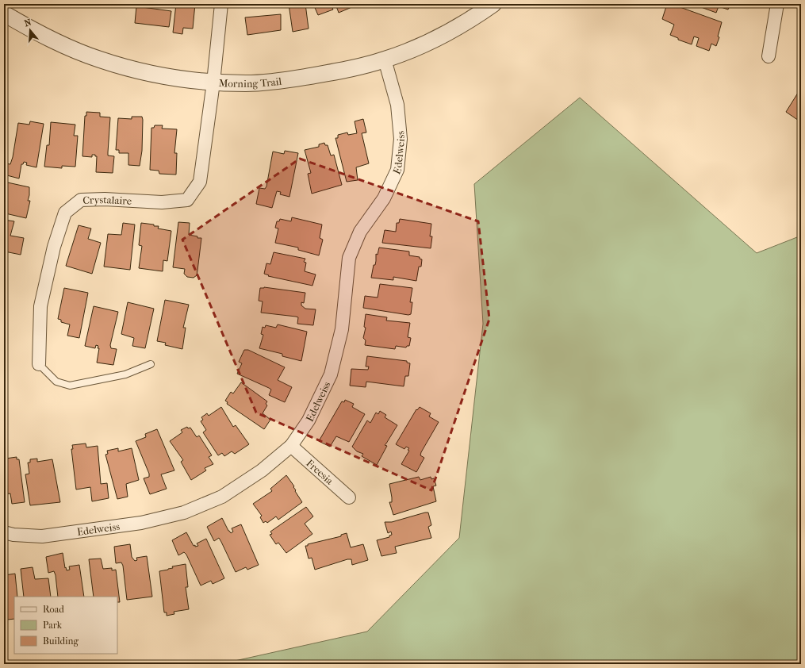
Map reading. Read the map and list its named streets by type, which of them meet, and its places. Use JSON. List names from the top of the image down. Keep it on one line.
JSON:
{"streets":{"street":["Morning Trail","Edelweiss","Crystalaire","Freesia"]},"crossings":[["Morning Trail","Edelweiss"],["Morning Trail","Crystalaire"],["Edelweiss","Freesia"]],"legend":["Road","Park","Building"],"north":"top"}
